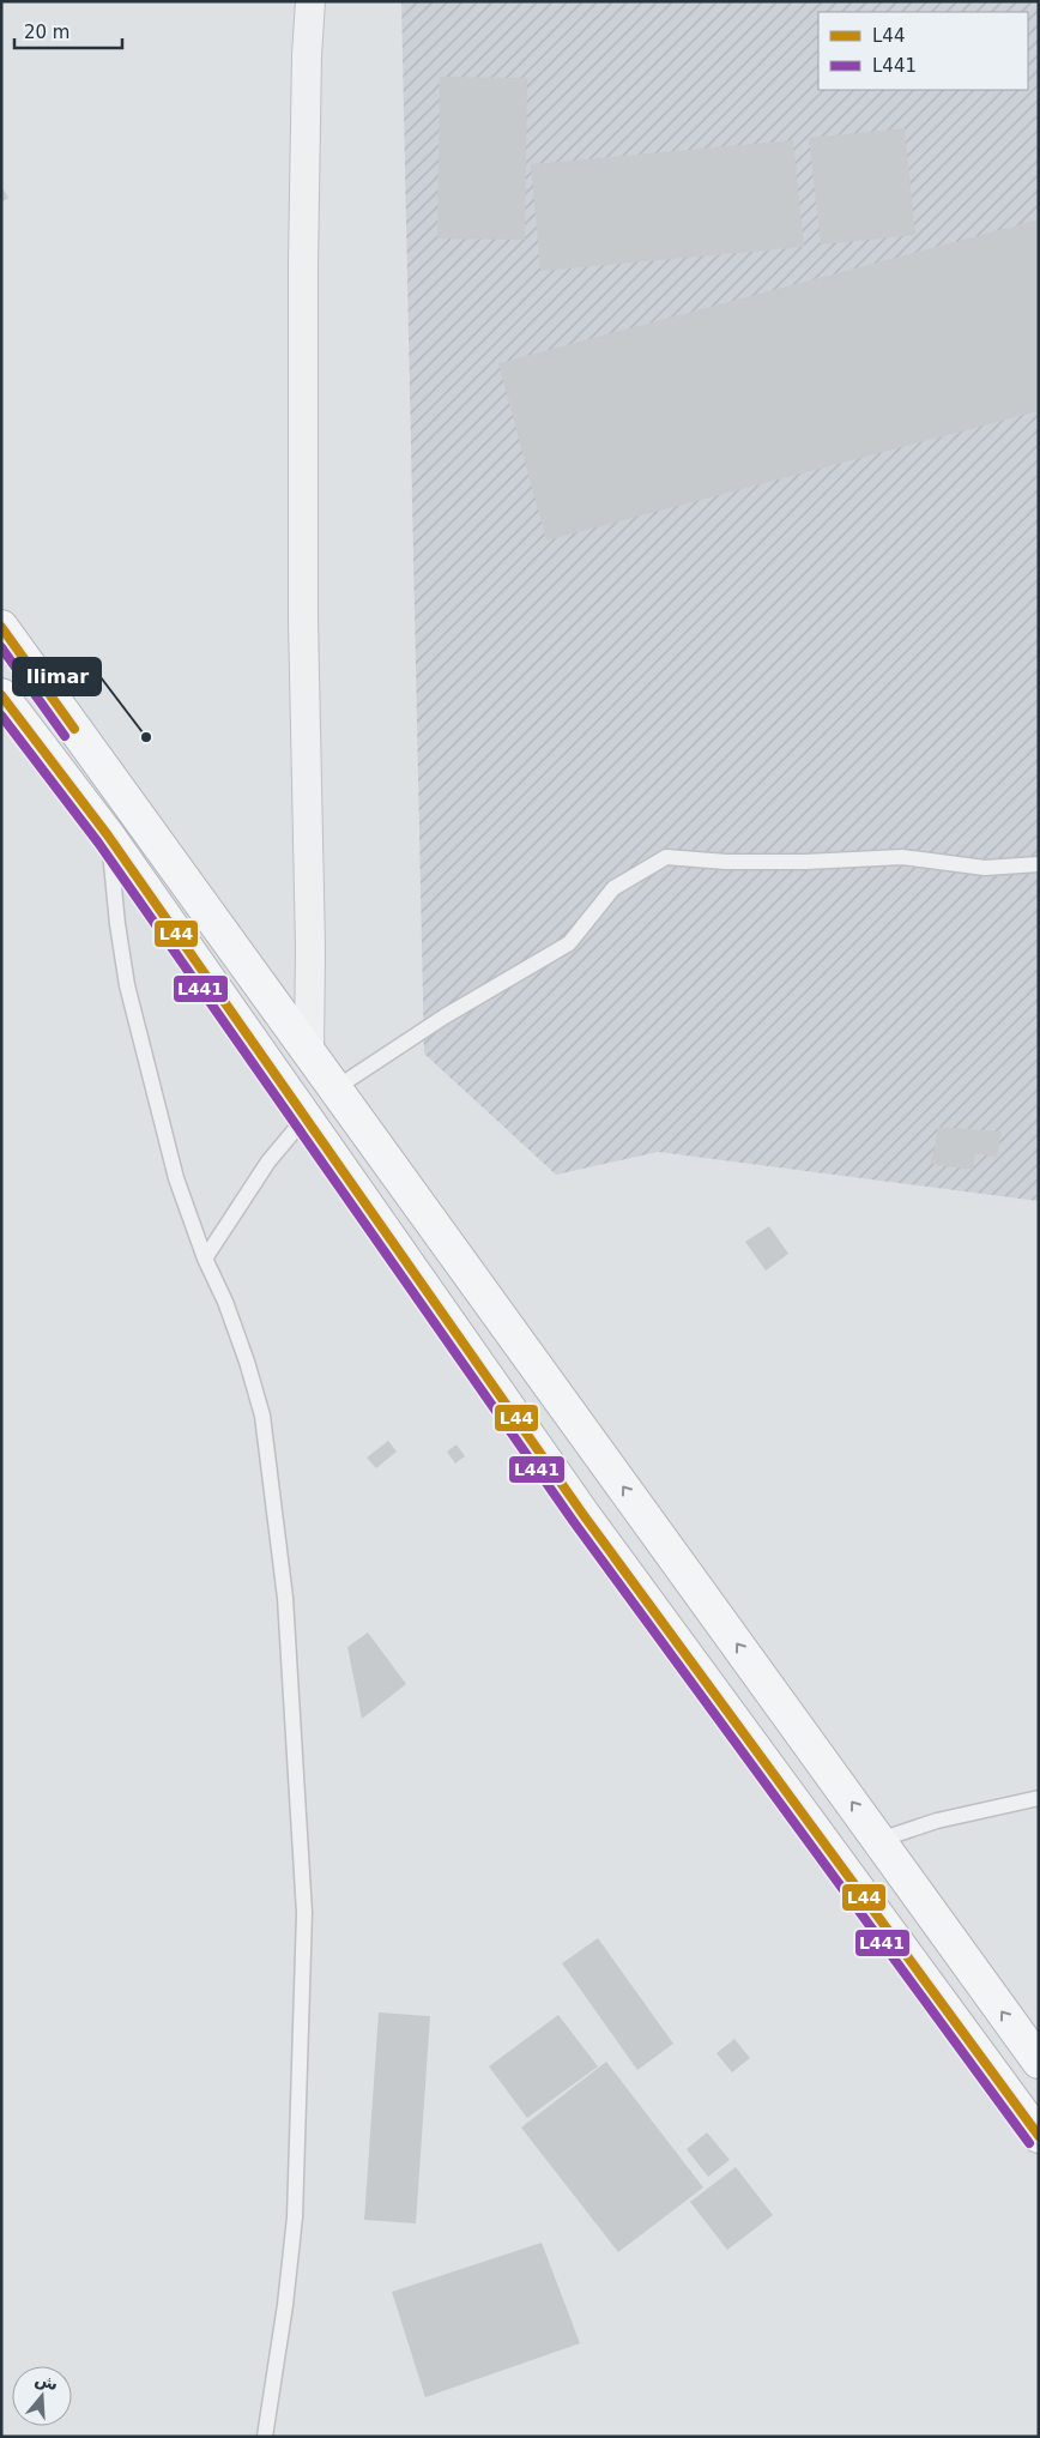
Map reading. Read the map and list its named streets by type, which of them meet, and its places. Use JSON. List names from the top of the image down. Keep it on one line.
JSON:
{"places":["Ilimar"],"lines":["transit line L44","transit line L441"],"legend":["L44","L441"],"scale_bar":"20 m","north":"top"}
